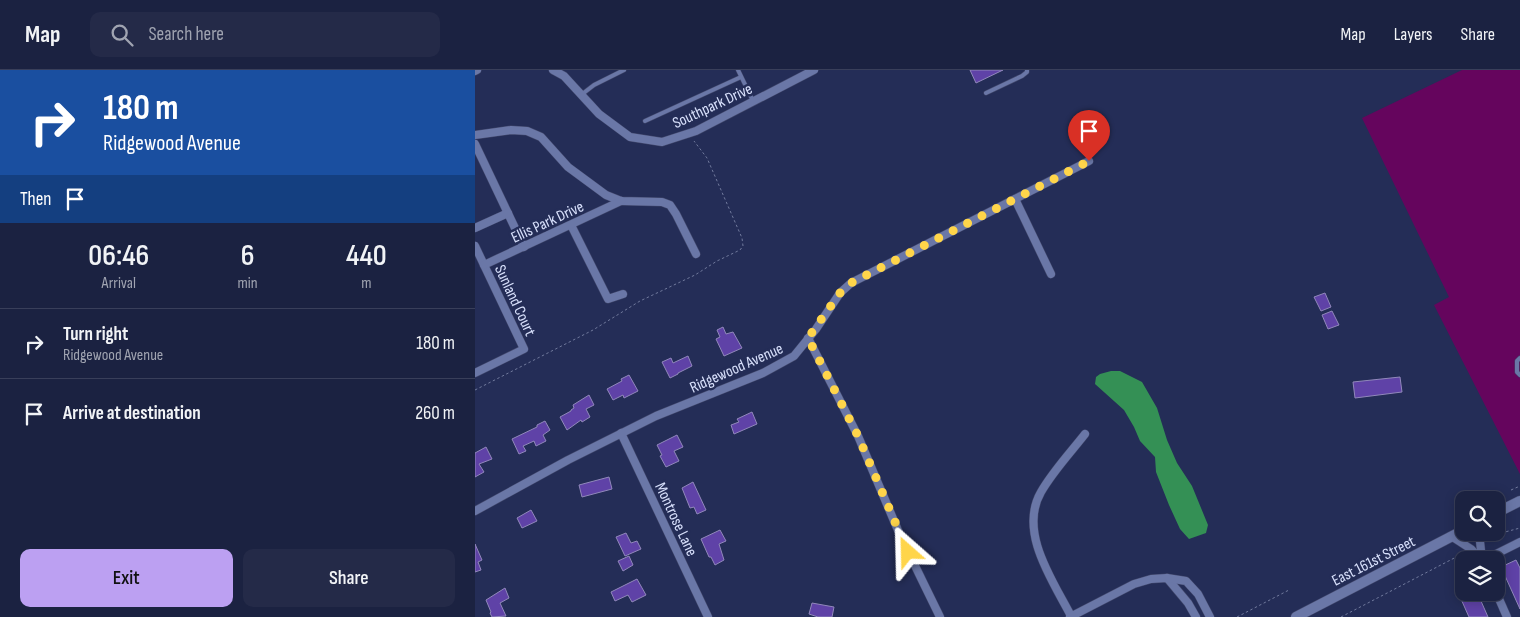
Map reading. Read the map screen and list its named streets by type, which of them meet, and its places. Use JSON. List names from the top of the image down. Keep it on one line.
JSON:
{"streets":{"street":["Southpark Drive","Ellis Park Drive","Sunland Court","Ridgewood Avenue","Montrose Lane","East 161st Street"]},"crossings":[["Ellis Park Drive","Sunland Court"],["Ridgewood Avenue","Montrose Lane"]],"page":{"header":"Map","search":"Search here","nav":["Map","Layers","Share"],"turn":["180 m","Ridgewood Avenue"],"then":"Then","eta":["06:46","Arrival","6","min","440","m"],"list":[{"name":"Turn right","note":"Ridgewood Avenue","value":"180 m"},{"name":"Arrive at destination","value":"260 m"}],"buttons":["Exit","Share"]}}
